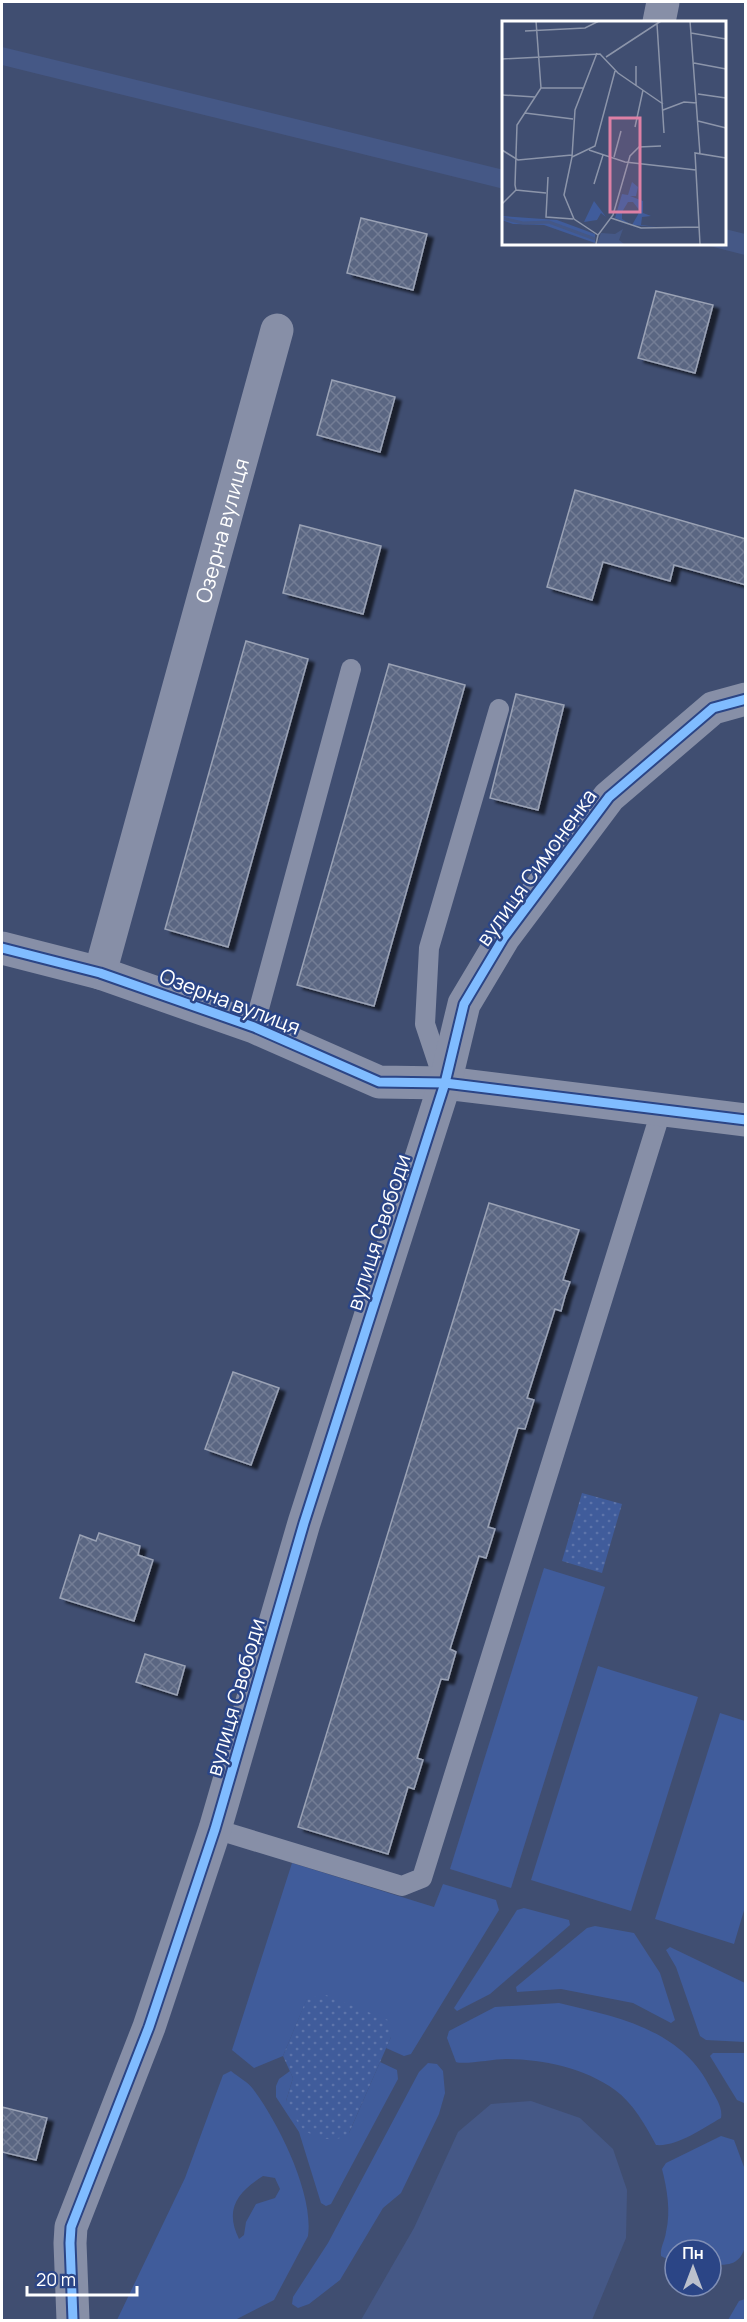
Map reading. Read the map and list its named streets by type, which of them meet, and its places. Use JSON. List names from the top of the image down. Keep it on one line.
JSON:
{"streets":{"street":["Озерна вулиця","вулиця Симоненка","вулиця Свободи"]},"crossings":[["Озерна вулиця","вулиця Симоненка"],["Озерна вулиця","вулиця Свободи"],["вулиця Симоненка","вулиця Свободи"]],"scale_bar":"20 m","north":"top"}
